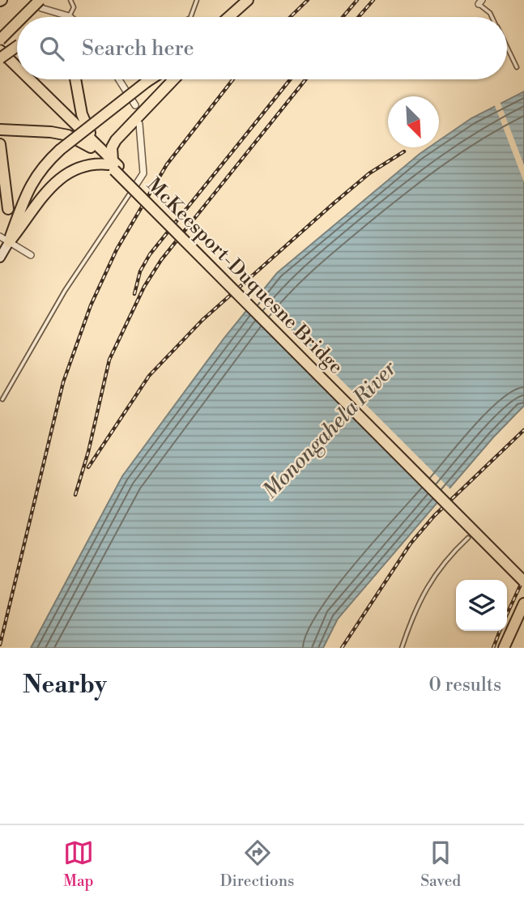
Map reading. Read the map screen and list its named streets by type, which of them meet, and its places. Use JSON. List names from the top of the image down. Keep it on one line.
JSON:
{"streets":{"main road":["McKeesport-Duquesne Bridge"]},"water":["Monongahela River"],"north":"bottom right","page":{"search":"Search here","heading":["Nearby","0 results"],"nav":["Map","Directions","Saved"]}}
